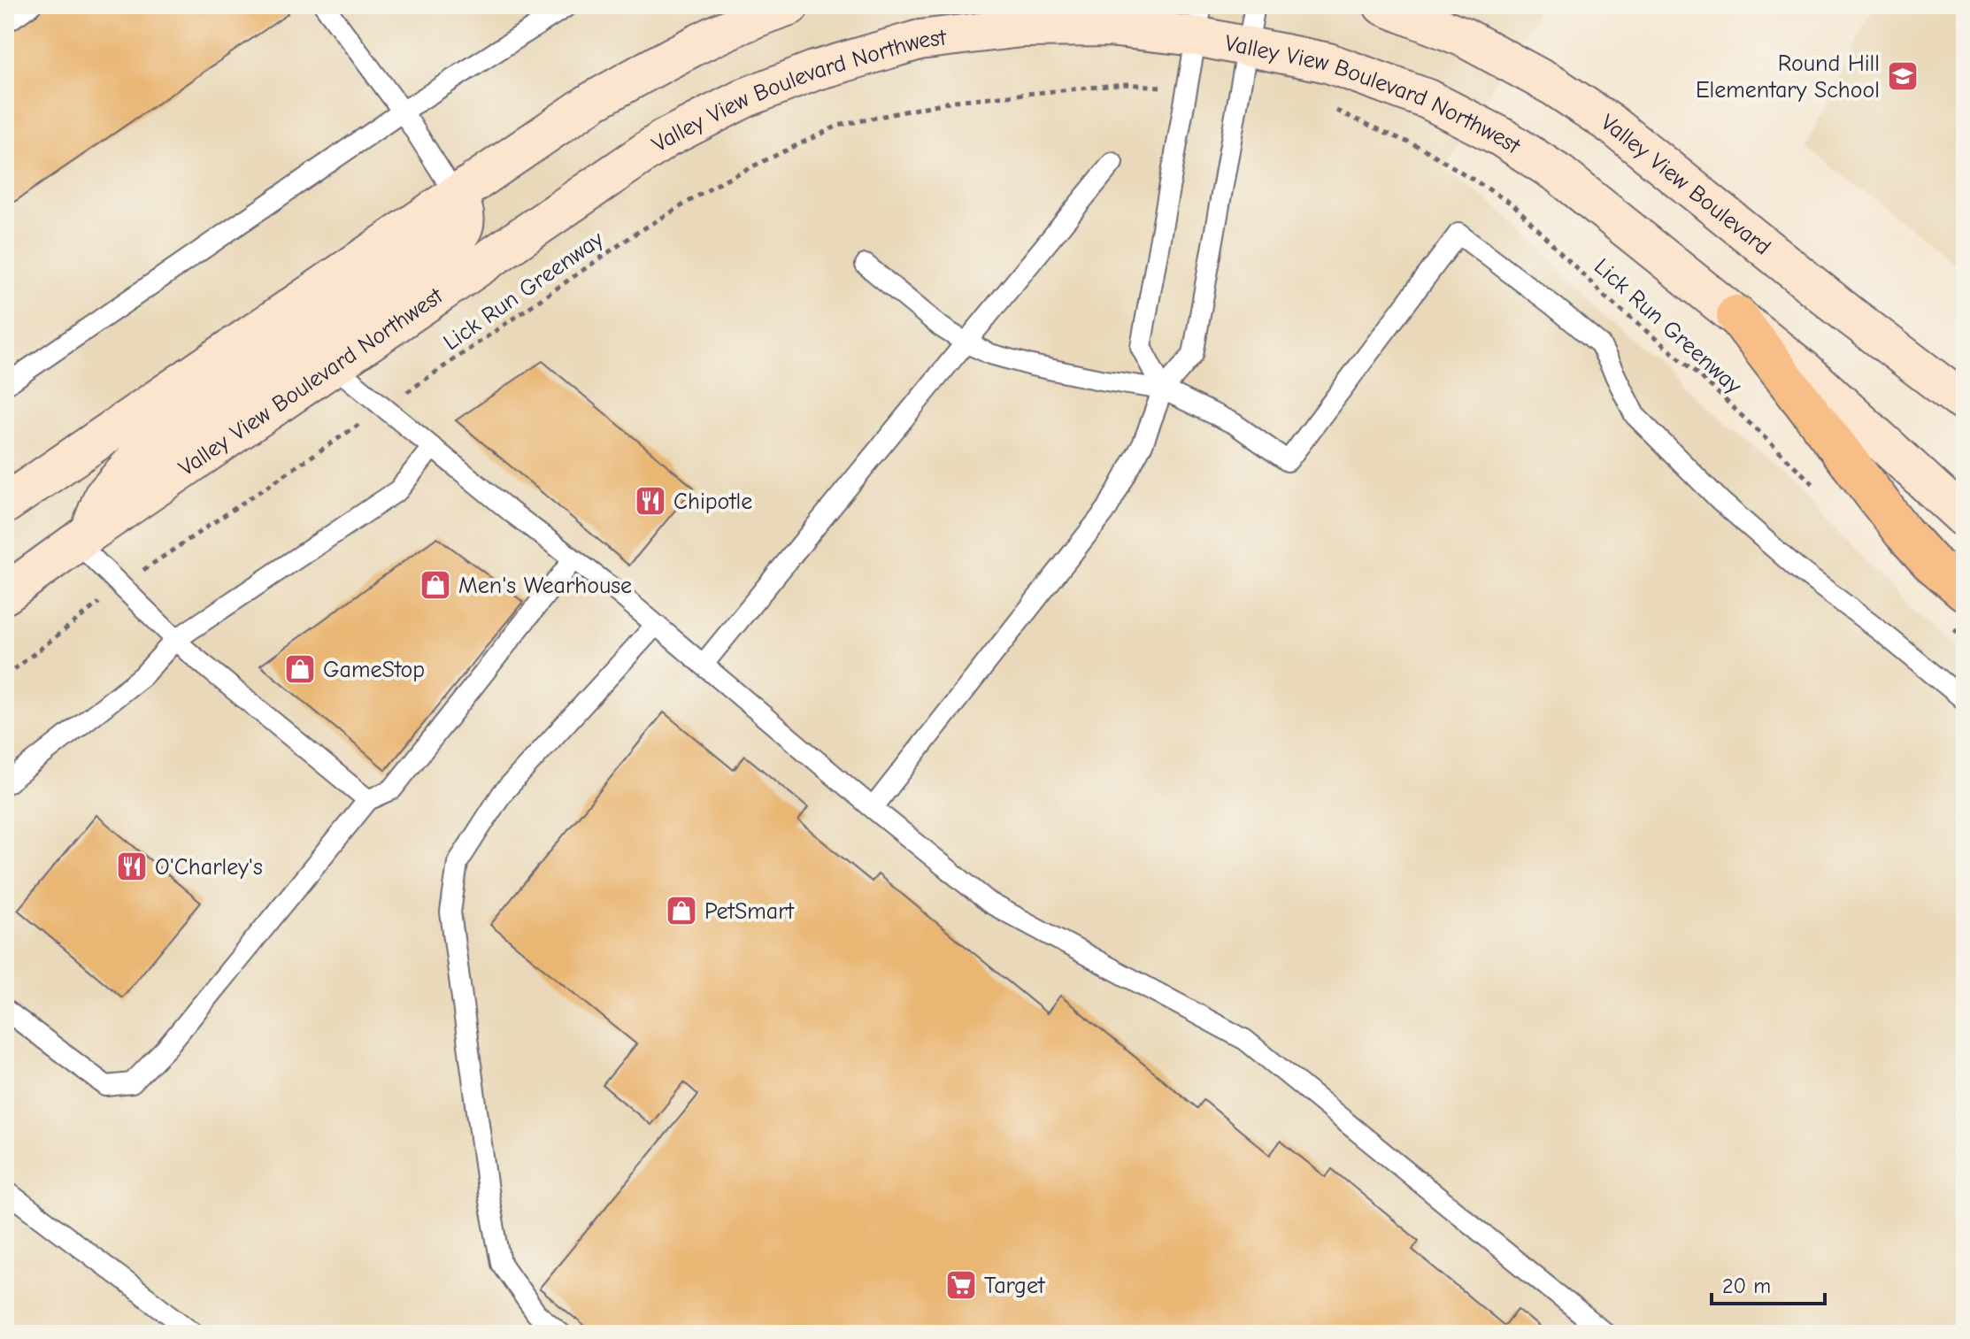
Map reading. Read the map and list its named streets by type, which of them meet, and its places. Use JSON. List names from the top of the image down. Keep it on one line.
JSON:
{"streets":{"main road":["Valley View Boulevard Northwest","Valley View Boulevard"],"path":["Lick Run Greenway"]},"places":{"school or university":["Round Hill Elementary School"],"restaurant":["Chipotle","O'Charley's"],"shop":["Men's Wearhouse","GameStop","PetSmart"],"supermarket":["Target"]},"scale_bar":"20 m"}
